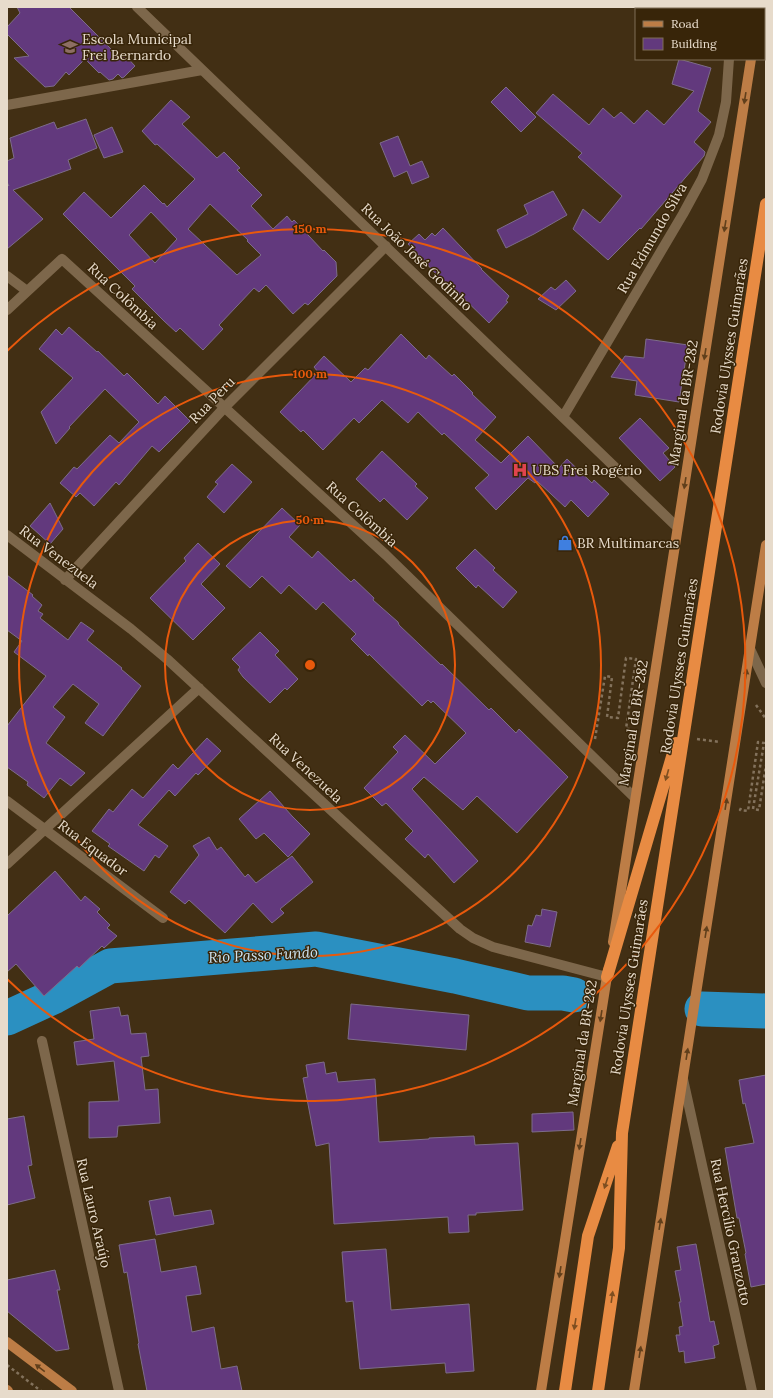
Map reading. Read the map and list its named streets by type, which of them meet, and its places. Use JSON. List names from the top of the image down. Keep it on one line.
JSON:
{"streets":{"highway":["Rodovia Ulysses Guimarães"],"main road":["Marginal da BR-282"],"street":["Rua Edmundo Silva","Rua João José Godinho","Rua Colômbia","Rua Peru","Rua Venezuela","Rua Equador","Rua Lauro Araújo","Rua Hercílio Granzotto"]},"crossings":[["Rua Edmundo Silva","Rua João José Godinho"],["Rua João José Godinho","Rua Peru"],["Rua João José Godinho","Marginal da BR-282"],["Rua Colômbia","Rua Peru"],["Rua Colômbia","Marginal da BR-282"],["Rua Peru","Rua Venezuela"],["Marginal da BR-282","Rua Venezuela"]],"one_way":["Marginal da BR-282"],"water":["Rio Passo Fundo"],"places":{"school or university":["Escola Municipal Frei Bernardo"],"hospital":["UBS Frei Rogério"],"shop":["BR Multimarcas"]},"legend":["Road","Building"],"rings":["150 m","100 m","50 m"]}
